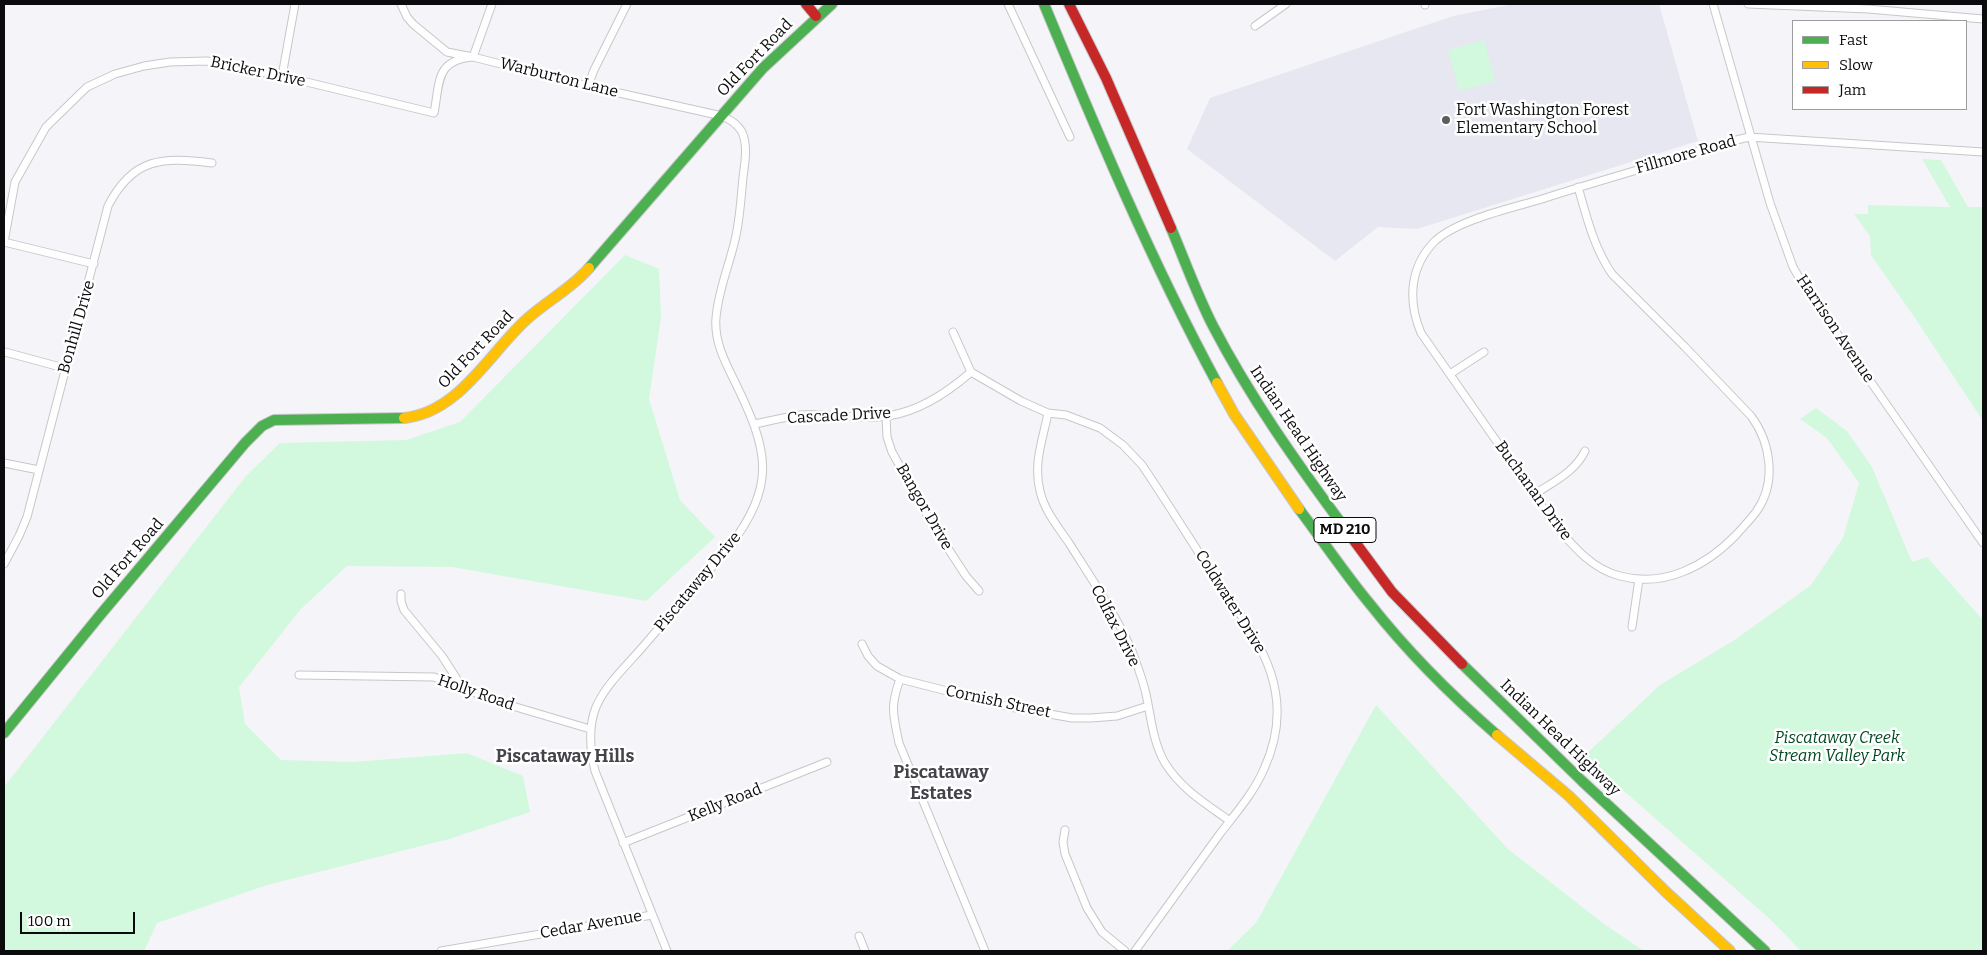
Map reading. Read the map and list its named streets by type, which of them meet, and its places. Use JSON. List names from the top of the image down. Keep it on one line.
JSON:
{"streets":{"main road":["Old Fort Road","Indian Head Highway","MD 210"],"street":["Bricker Drive","Warburton Lane","Fillmore Road","Bonhill Drive","Harrison Avenue","Cascade Drive","Buchanan Drive","Bangor Drive","Piscataway Drive","Coldwater Drive","Colfax Drive","Holly Road","Cornish Street","Kelly Road","Cedar Avenue"]},"crossings":[["Old Fort Road","Warburton Lane"],["Old Fort Road","Piscataway Drive"],["Bricker Drive","Warburton Lane"],["Bricker Drive","Bonhill Drive"],["Warburton Lane","Piscataway Drive"],["Fillmore Road","Harrison Avenue"],["Fillmore Road","Buchanan Drive"],["Cascade Drive","Bangor Drive"],["Cascade Drive","Piscataway Drive"],["Cascade Drive","Coldwater Drive"],["Piscataway Drive","Holly Road"],["Piscataway Drive","Kelly Road"],["Piscataway Drive","Cedar Avenue"],["Coldwater Drive","Colfax Drive"],["Colfax Drive","Cornish Street"]],"districts":["Piscataway Hills","Piscataway Estates"],"parks":["Piscataway Creek Stream Valley Park"],"places":["Fort Washington Forest Elementary School"],"legend":["Fast","Slow","Jam"],"scale_bar":"100 m"}
